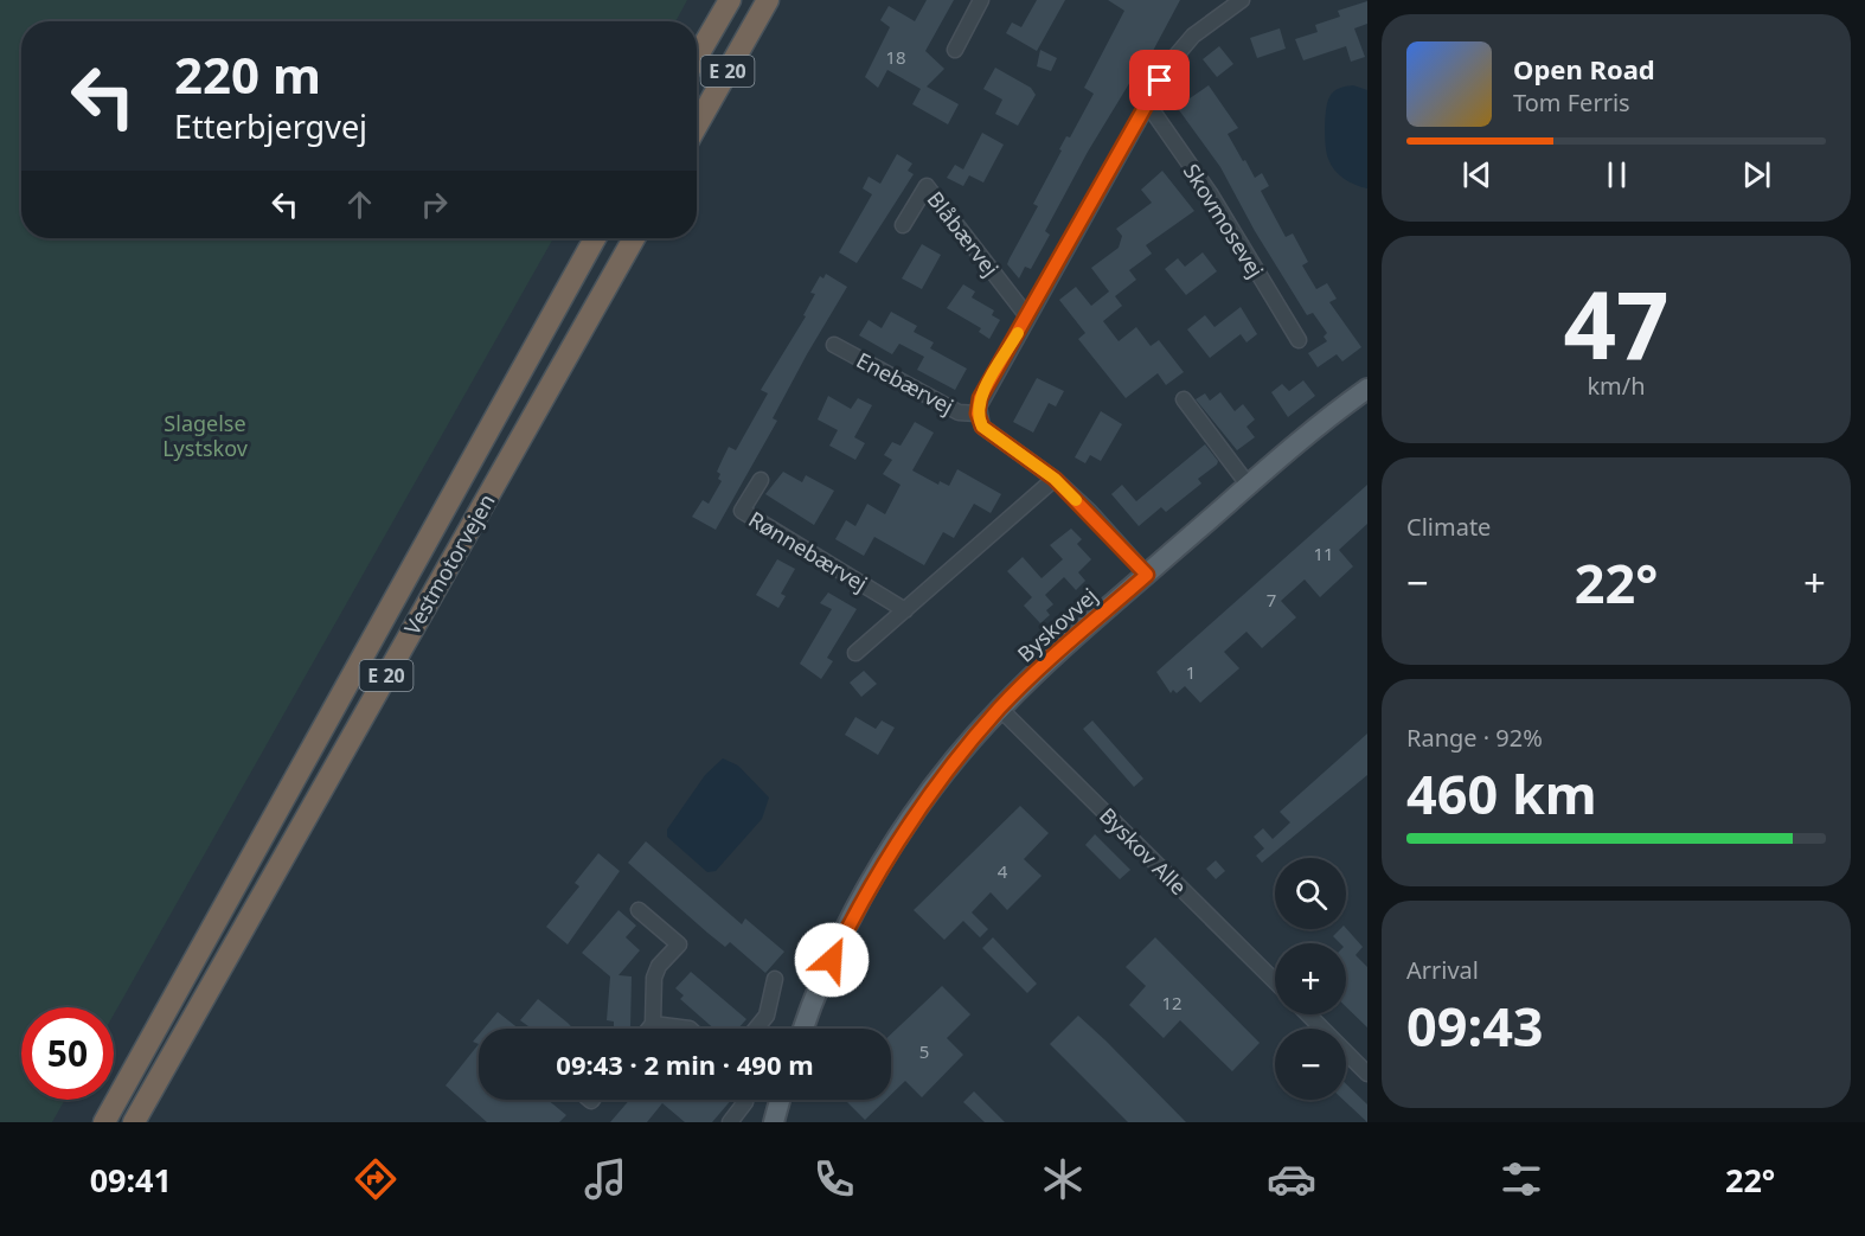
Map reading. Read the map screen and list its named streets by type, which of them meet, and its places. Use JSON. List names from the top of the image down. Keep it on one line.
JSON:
{"streets":{"highway":["E 20","Vestmotorvejen"],"main road":["Byskovvej"],"street":["Skovmosevej","Blåbærvej","Enebærvej","Rønnebærvej","Byskov Alle"]},"crossings":[["Byskovvej","Byskov Alle"]],"parks":["Slagelse Lystskov"],"house_numbers":["18","11","7","1","4","12","5"],"page":{"turn":["220 m","Etterbjergvej"],"song":["Open Road","Tom Ferris"],"tile":[["47","km/h"],"Climate",["Range · 92%","460 km"],["Arrival","09:43"]],"heat":["−","22°","+"],"map_buttons":["+","−"],"limit":"50","trip":"09:43 · 2 min · 490 m","tabs":["09:41","22°"]}}
